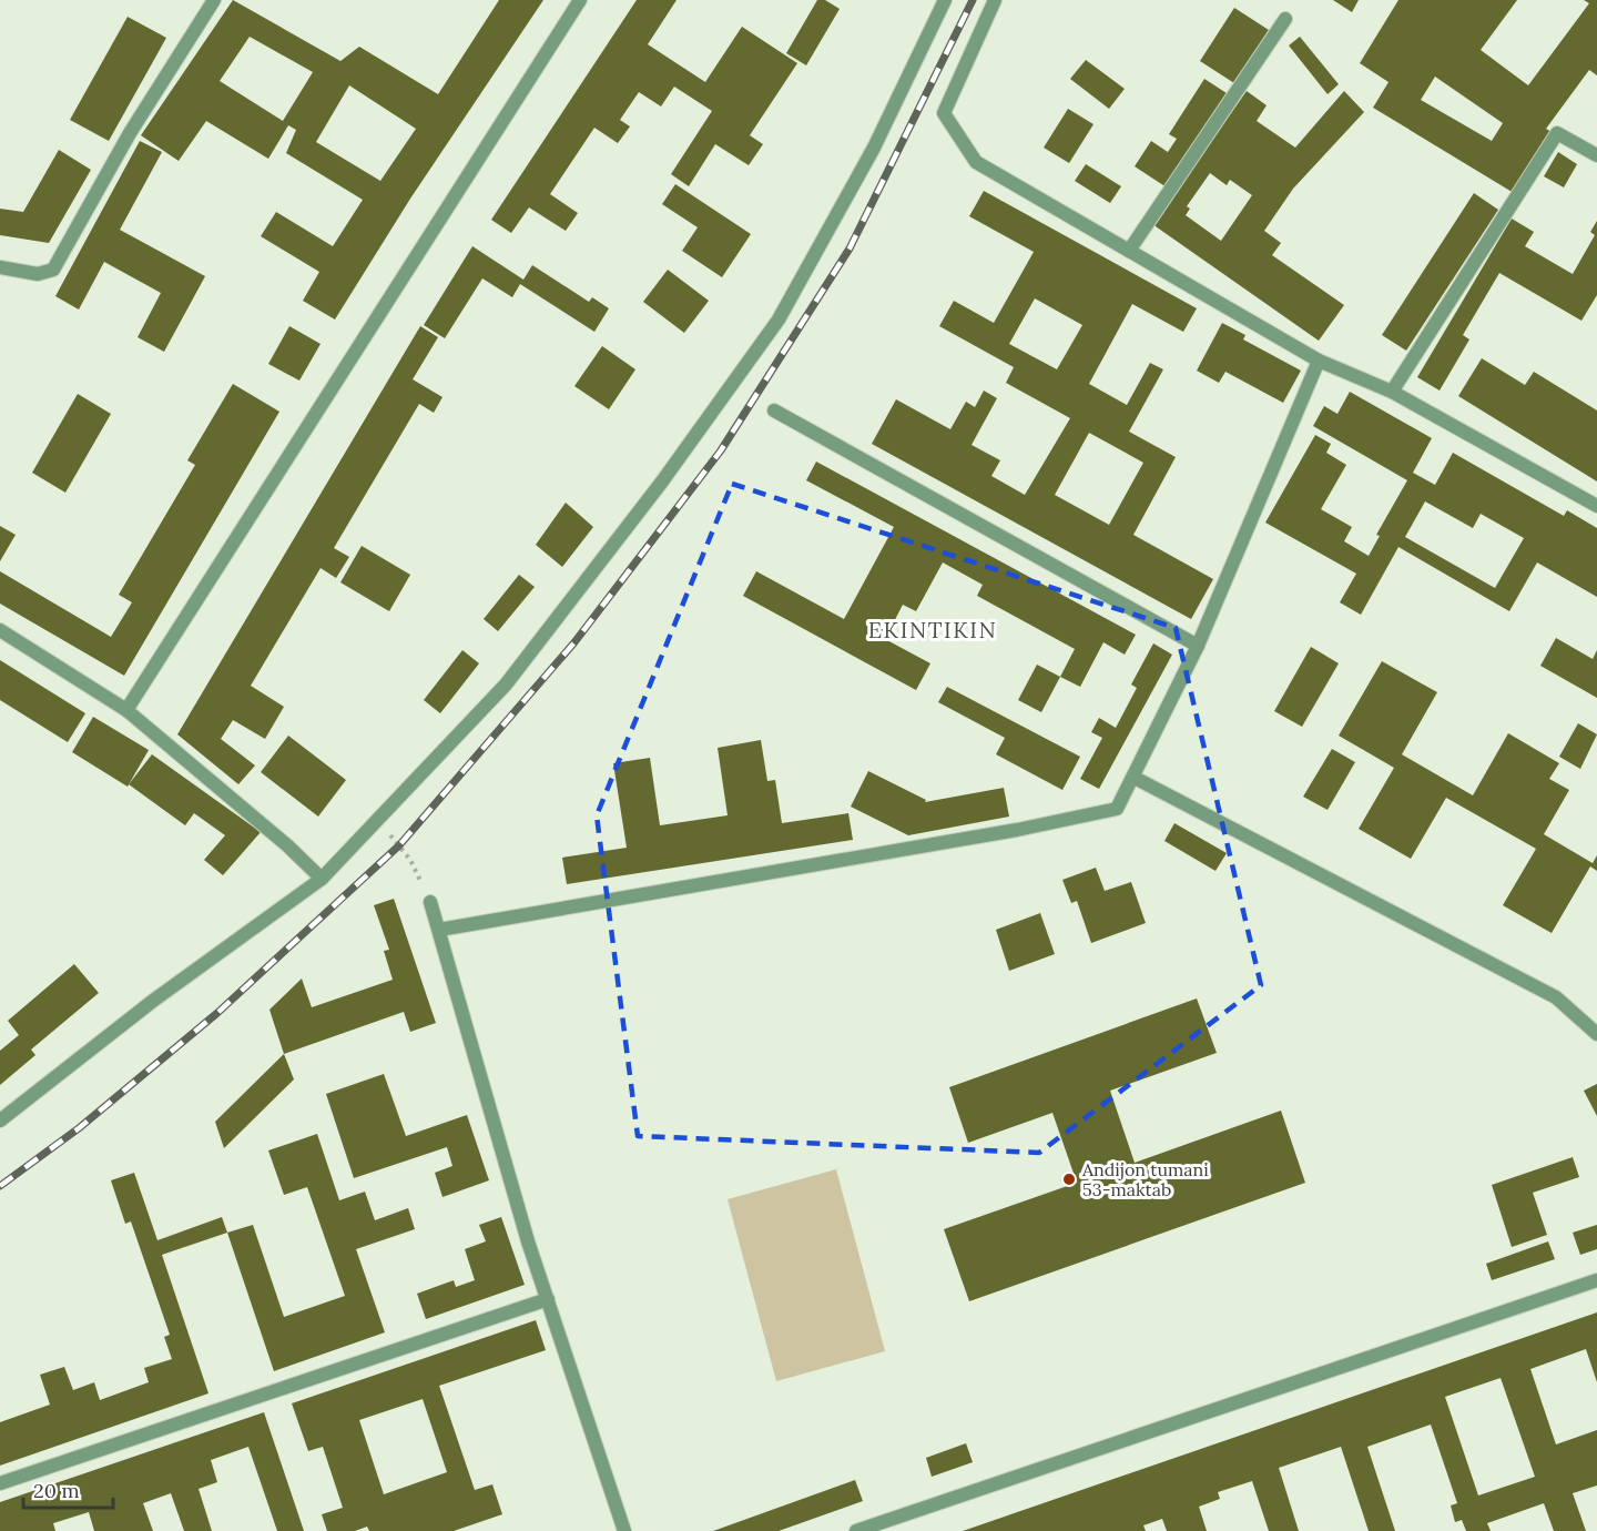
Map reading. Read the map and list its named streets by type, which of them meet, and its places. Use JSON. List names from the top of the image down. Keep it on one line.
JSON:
{"districts":["EKINTIKIN"],"places":["Andijon tumani 53-maktab"],"scale_bar":"20 m"}
